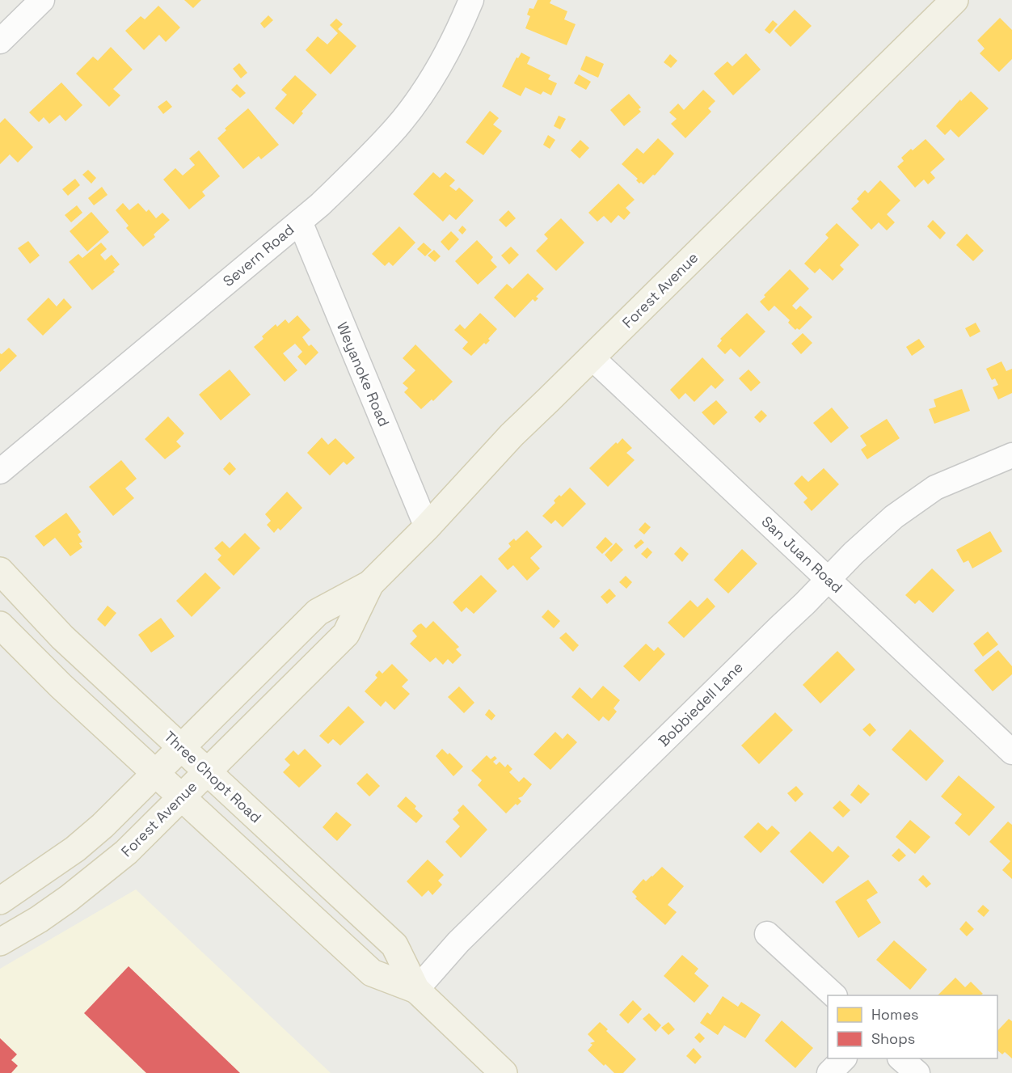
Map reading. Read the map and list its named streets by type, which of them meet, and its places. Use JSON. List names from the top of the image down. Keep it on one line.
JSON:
{"streets":{"main road":["Forest Avenue","Three Chopt Road"],"street":["Severn Road","Weyanoke Road","San Juan Road","Bobbiedell Lane"]},"crossings":[["Severn Road","Weyanoke Road"],["Forest Avenue","Weyanoke Road"],["Forest Avenue","San Juan Road"],["Forest Avenue","Three Chopt Road"],["San Juan Road","Bobbiedell Lane"],["Bobbiedell Lane","Three Chopt Road"]],"legend":["Homes","Shops"]}
